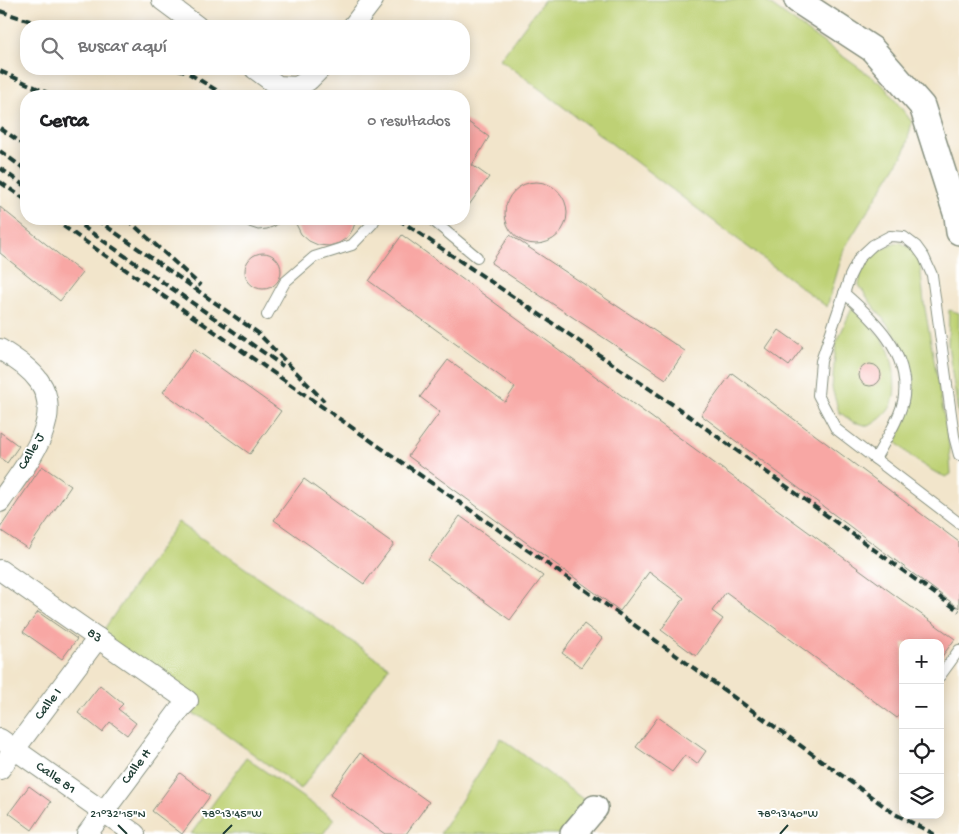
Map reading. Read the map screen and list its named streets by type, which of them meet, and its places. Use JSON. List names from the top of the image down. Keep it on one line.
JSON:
{"streets":{"street":["Calle J","83","Calle I","Calle H","Calle 81"]},"crossings":[["83","Calle I"],["83","Calle H"],["Calle I","Calle 81"],["Calle H","Calle 81"]],"page":{"search":"Buscar aquí","heading":["Cerca","0 resultados"],"map_buttons":["+","−"]},"coordinates":["78°13'45\"W","78°13'40\"W","21°32'15\"N"]}
